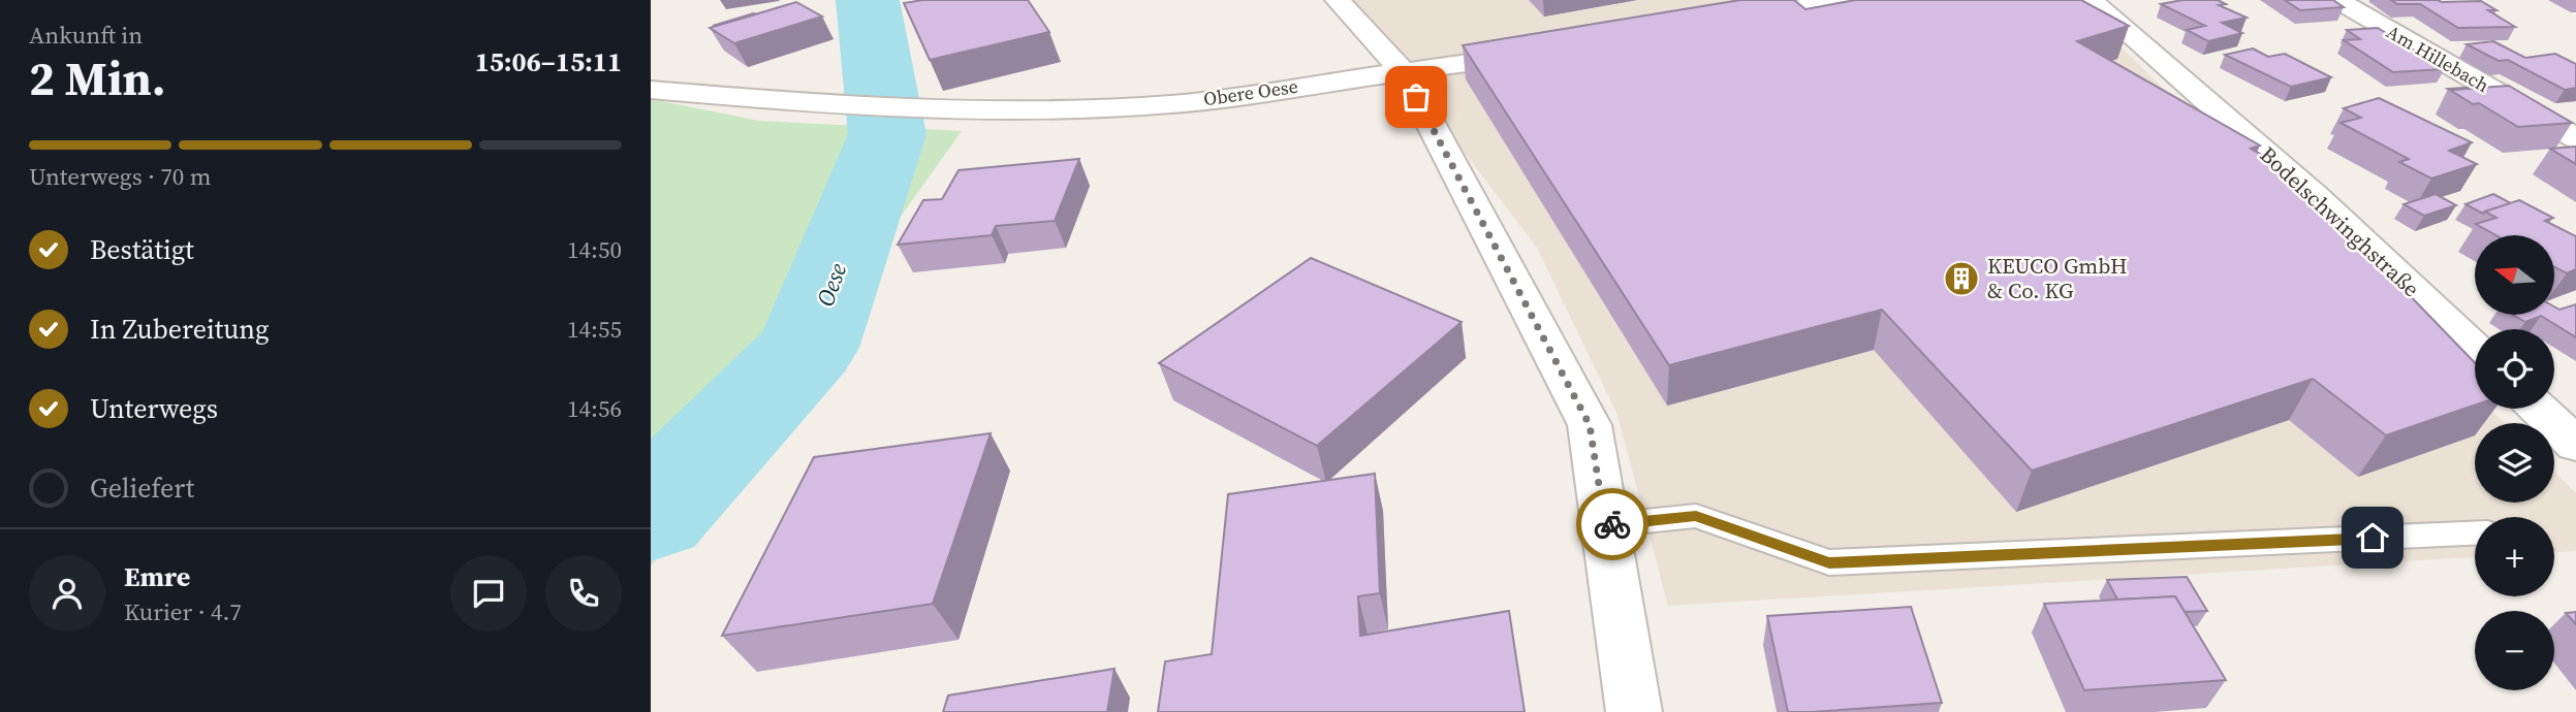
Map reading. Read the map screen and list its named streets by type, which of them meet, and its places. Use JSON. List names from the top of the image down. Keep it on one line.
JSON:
{"streets":{"street":["Am Hillebach","Obere Oese","Bodelschwinghstraße"]},"water":["Oese"],"places":{"building":["KEUCO GmbH & Co. KG"]},"north":"left","page":{"heading":["2 Min.","Ankunft in","15:06–15:11"],"panel":["Emre","Kurier · 4.7"],"bar":"Unterwegs · 70 m","list":[["Bestätigt","14:50"],["In Zubereitung","14:55"],["Unterwegs","14:56"],"Geliefert"],"map_buttons":["+","−"]}}
